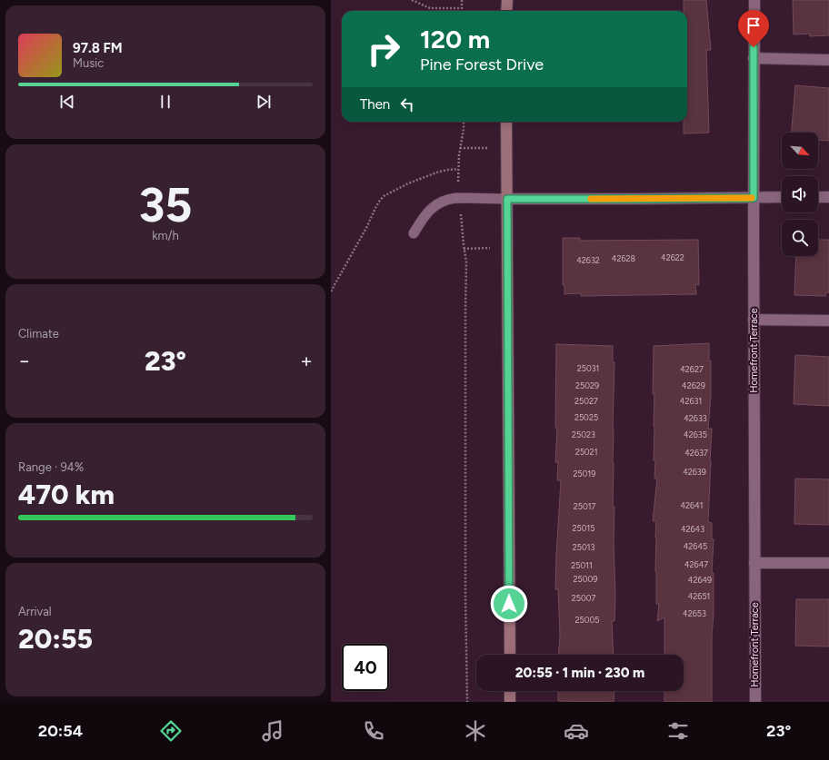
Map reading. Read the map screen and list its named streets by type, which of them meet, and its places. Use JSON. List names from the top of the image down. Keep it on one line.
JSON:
{"streets":{"street":["Homefront Terrace"]},"house_numbers":["42622","42628","42632","25031","42627","25029","42629","25027","42631","25025","42633","25023","42635","25021","42637","42639","25019","42641","25017","25015","42643","42645","25013","42647","25011","25009","42649","42651","25007","42653","25005"],"north":"bottom right","page":{"turn":["120 m","Pine Forest Drive"],"song":["97.8 FM","Music"],"then":"Then","tile":[["35","km/h"],"Climate",["Range · 94%","470 km"],["Arrival","20:55"]],"heat":["−","23°","+"],"limit":"40","trip":"20:55 · 1 min · 230 m","tabs":["20:54","23°"]}}
